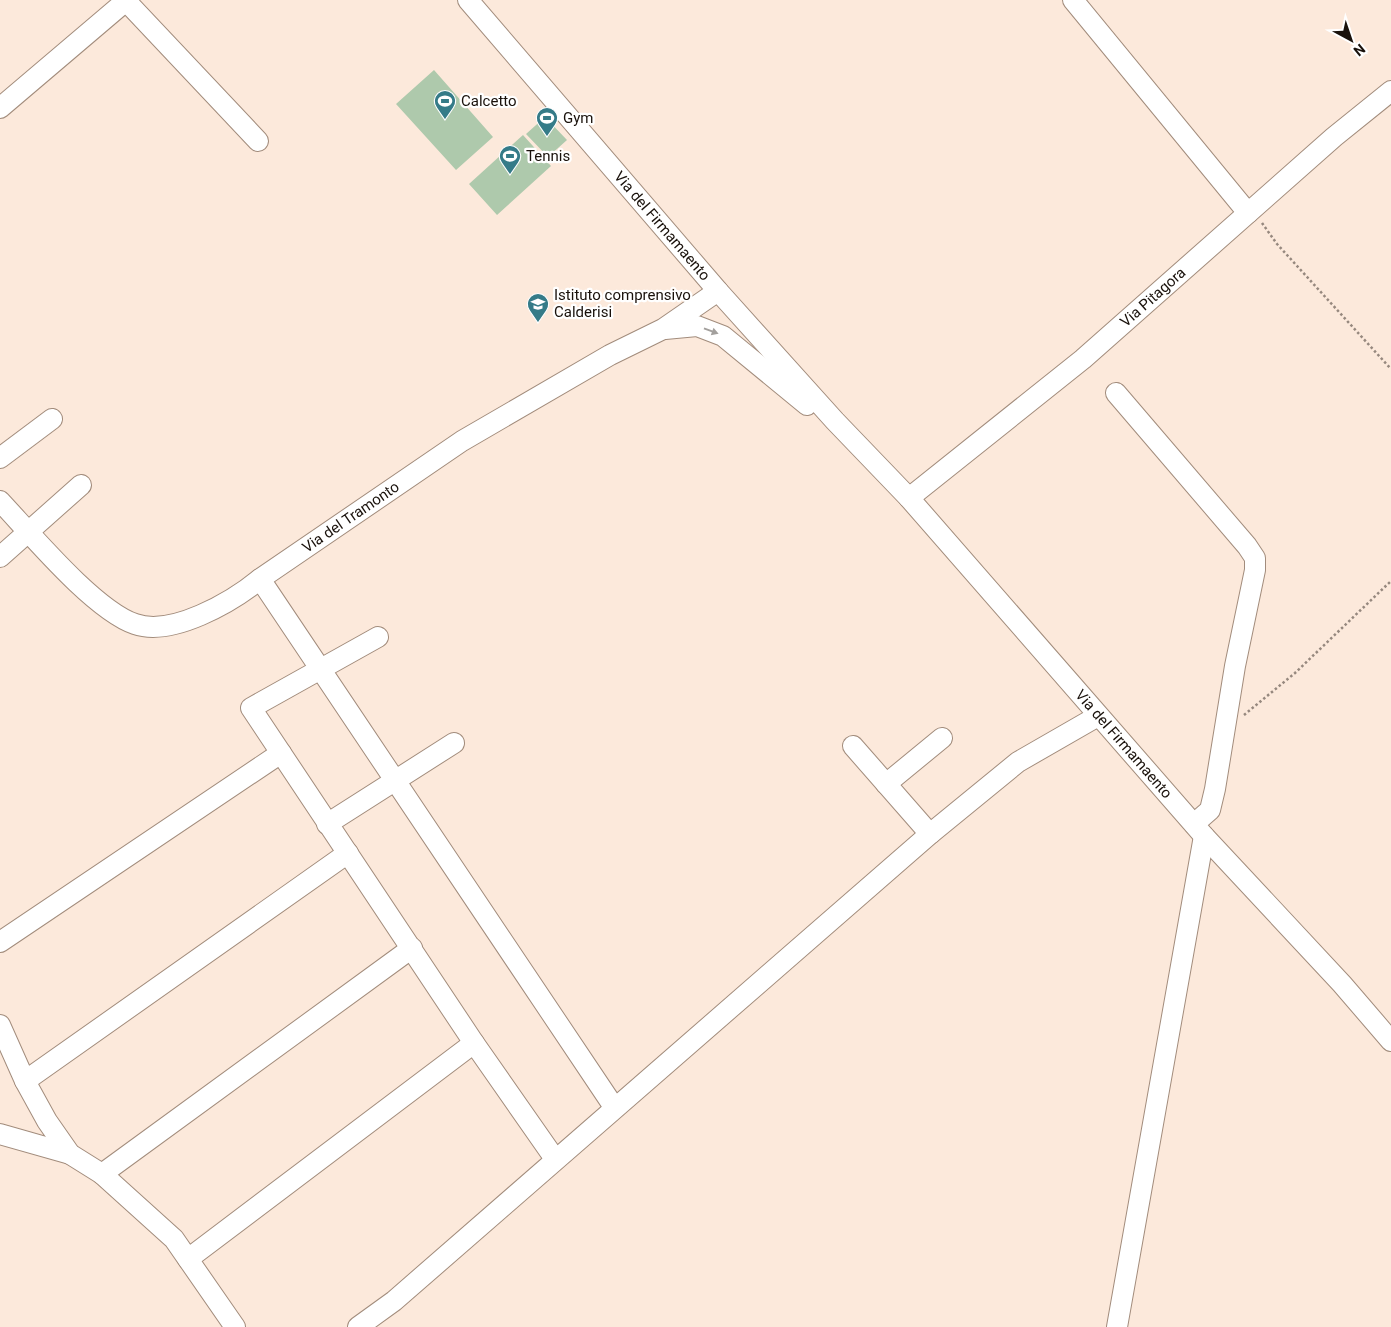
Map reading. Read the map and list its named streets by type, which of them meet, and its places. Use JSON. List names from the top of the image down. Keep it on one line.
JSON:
{"streets":{"street":["Via del Firmamaento","Via Pitagora","Via del Tramonto"]},"crossings":[["Via del Firmamaento","Via Pitagora"],["Via del Firmamaento","Via del Tramonto"]],"places":{"sports":["Calcetto","Gym","Tennis"],"school or university":["Istituto comprensivo Calderisi"]},"north":"bottom right"}
